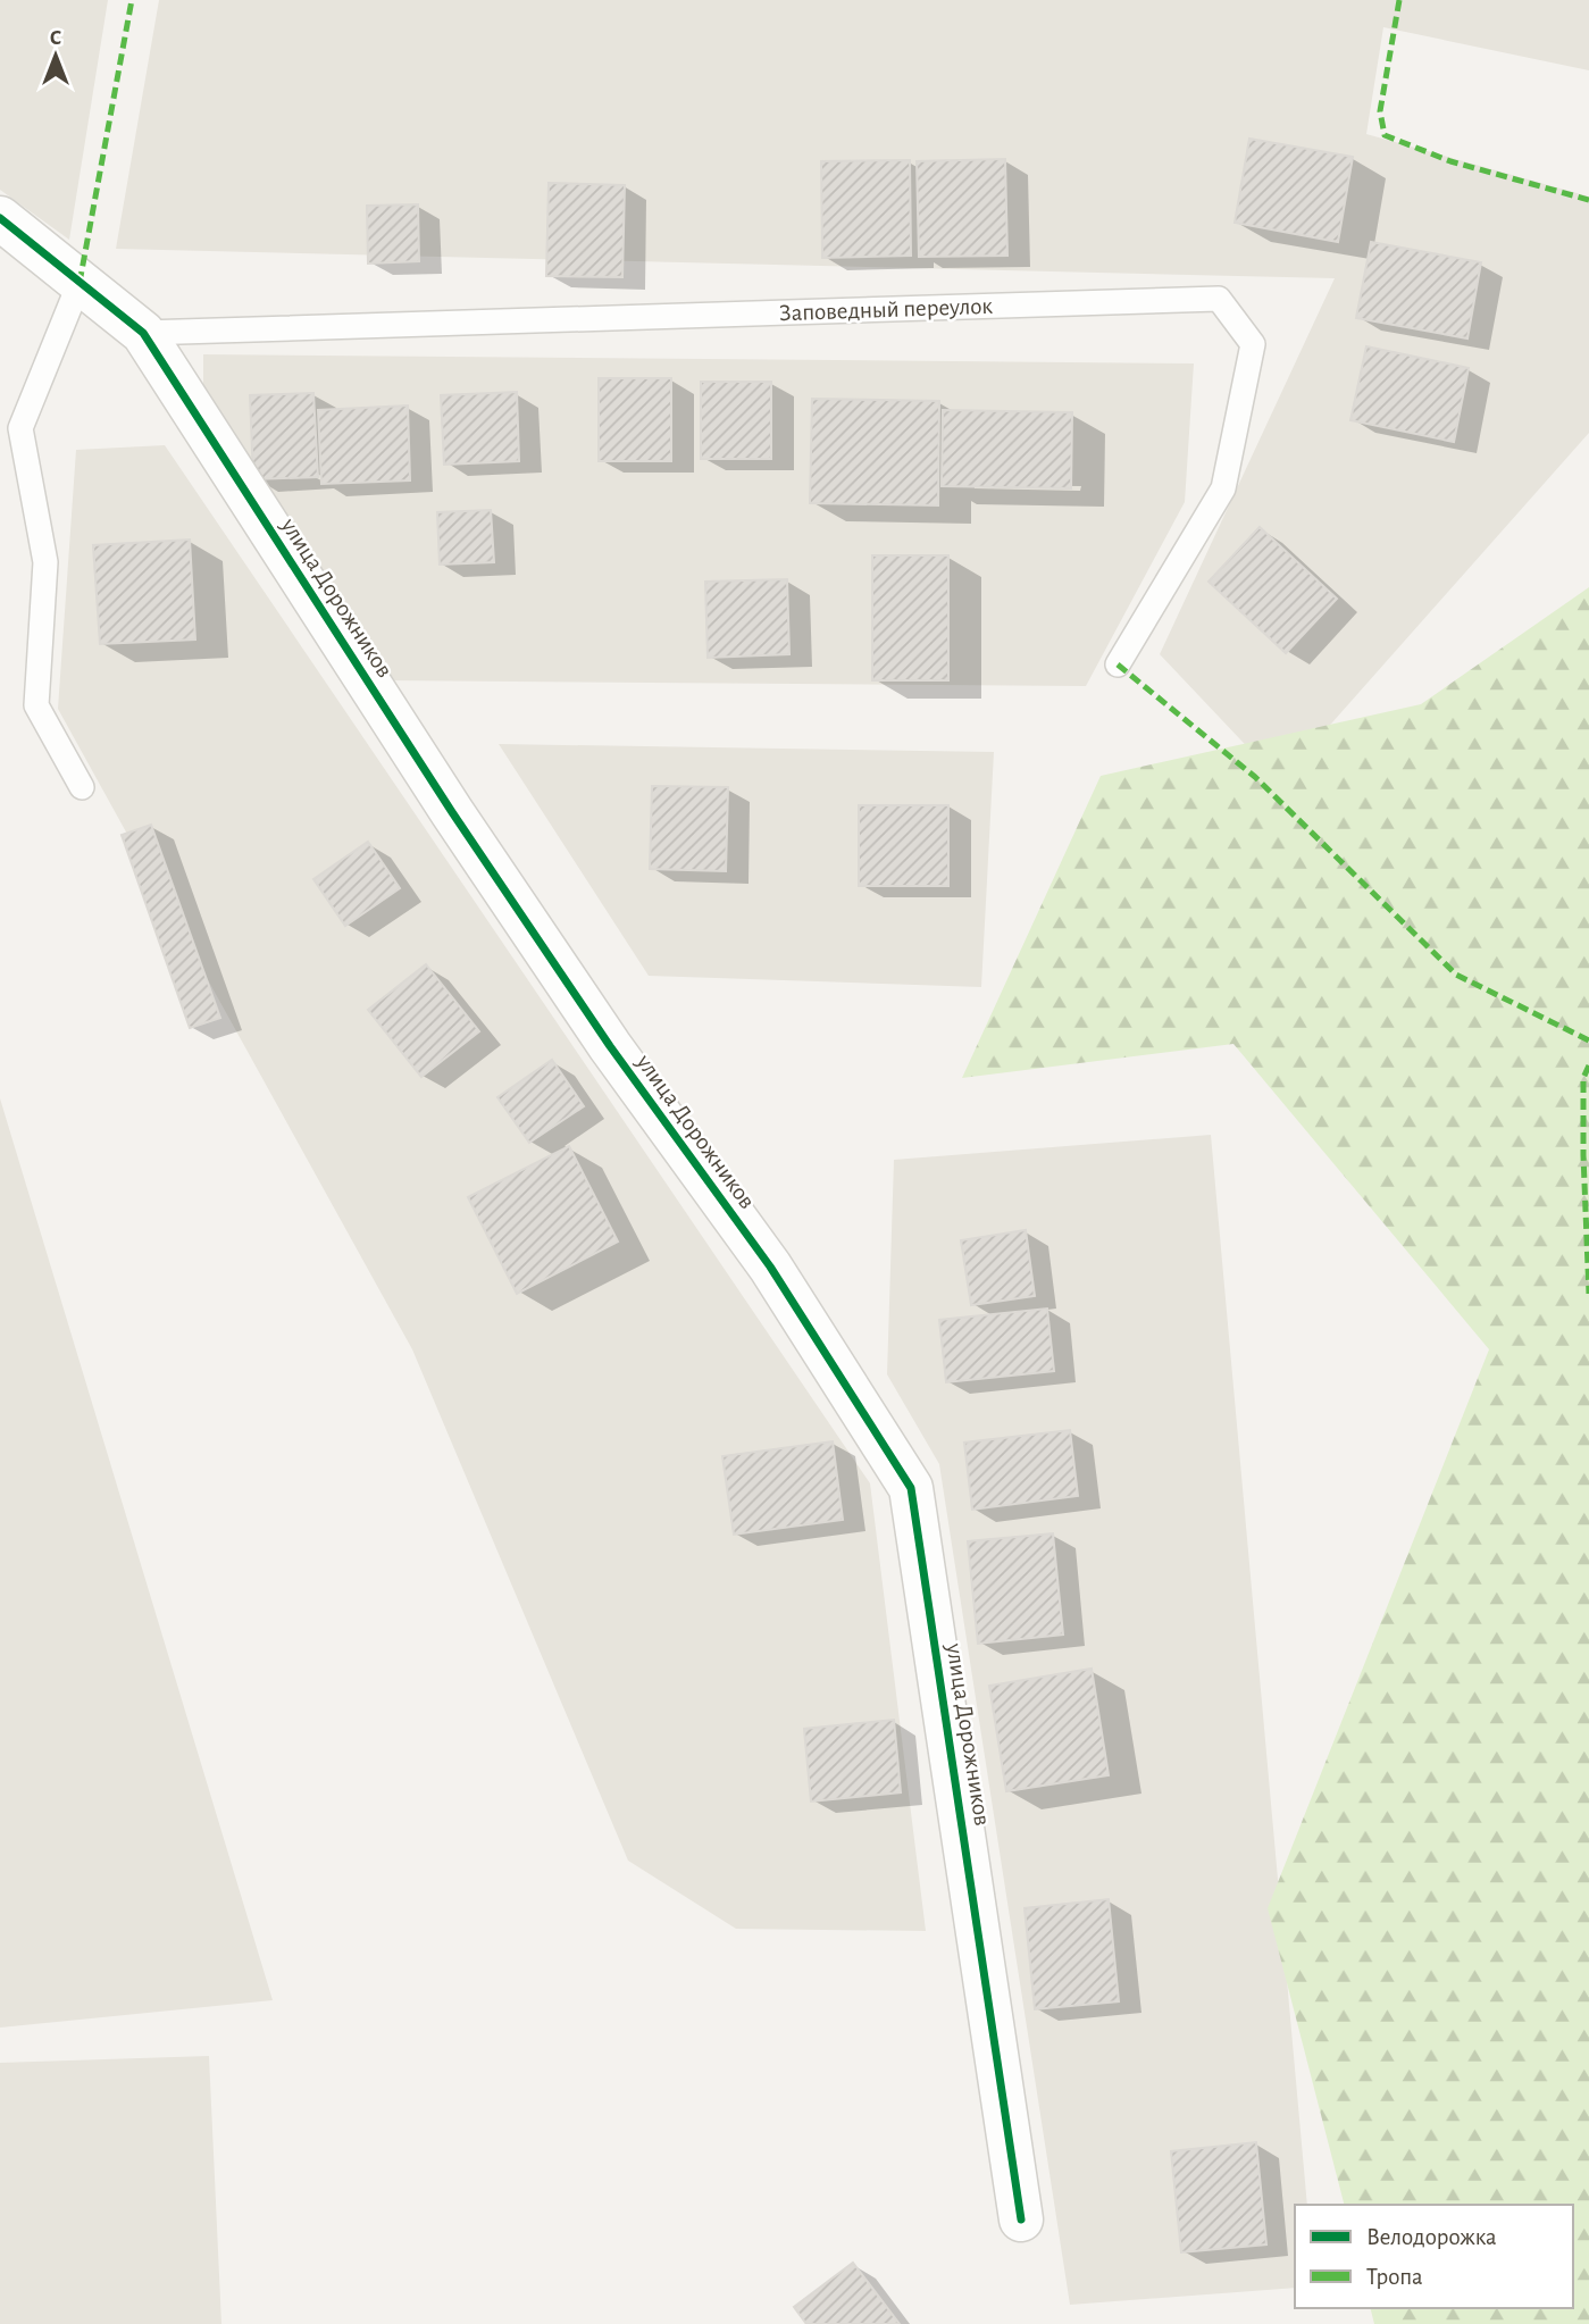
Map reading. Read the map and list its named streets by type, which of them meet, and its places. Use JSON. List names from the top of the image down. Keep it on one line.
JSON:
{"streets":{"street":["улица Дорожников"],"lane":["Заповедный переулок"]},"crossings":[["Заповедный переулок","улица Дорожников"]],"legend":["Велодорожка","Тропа"],"north":"top"}
